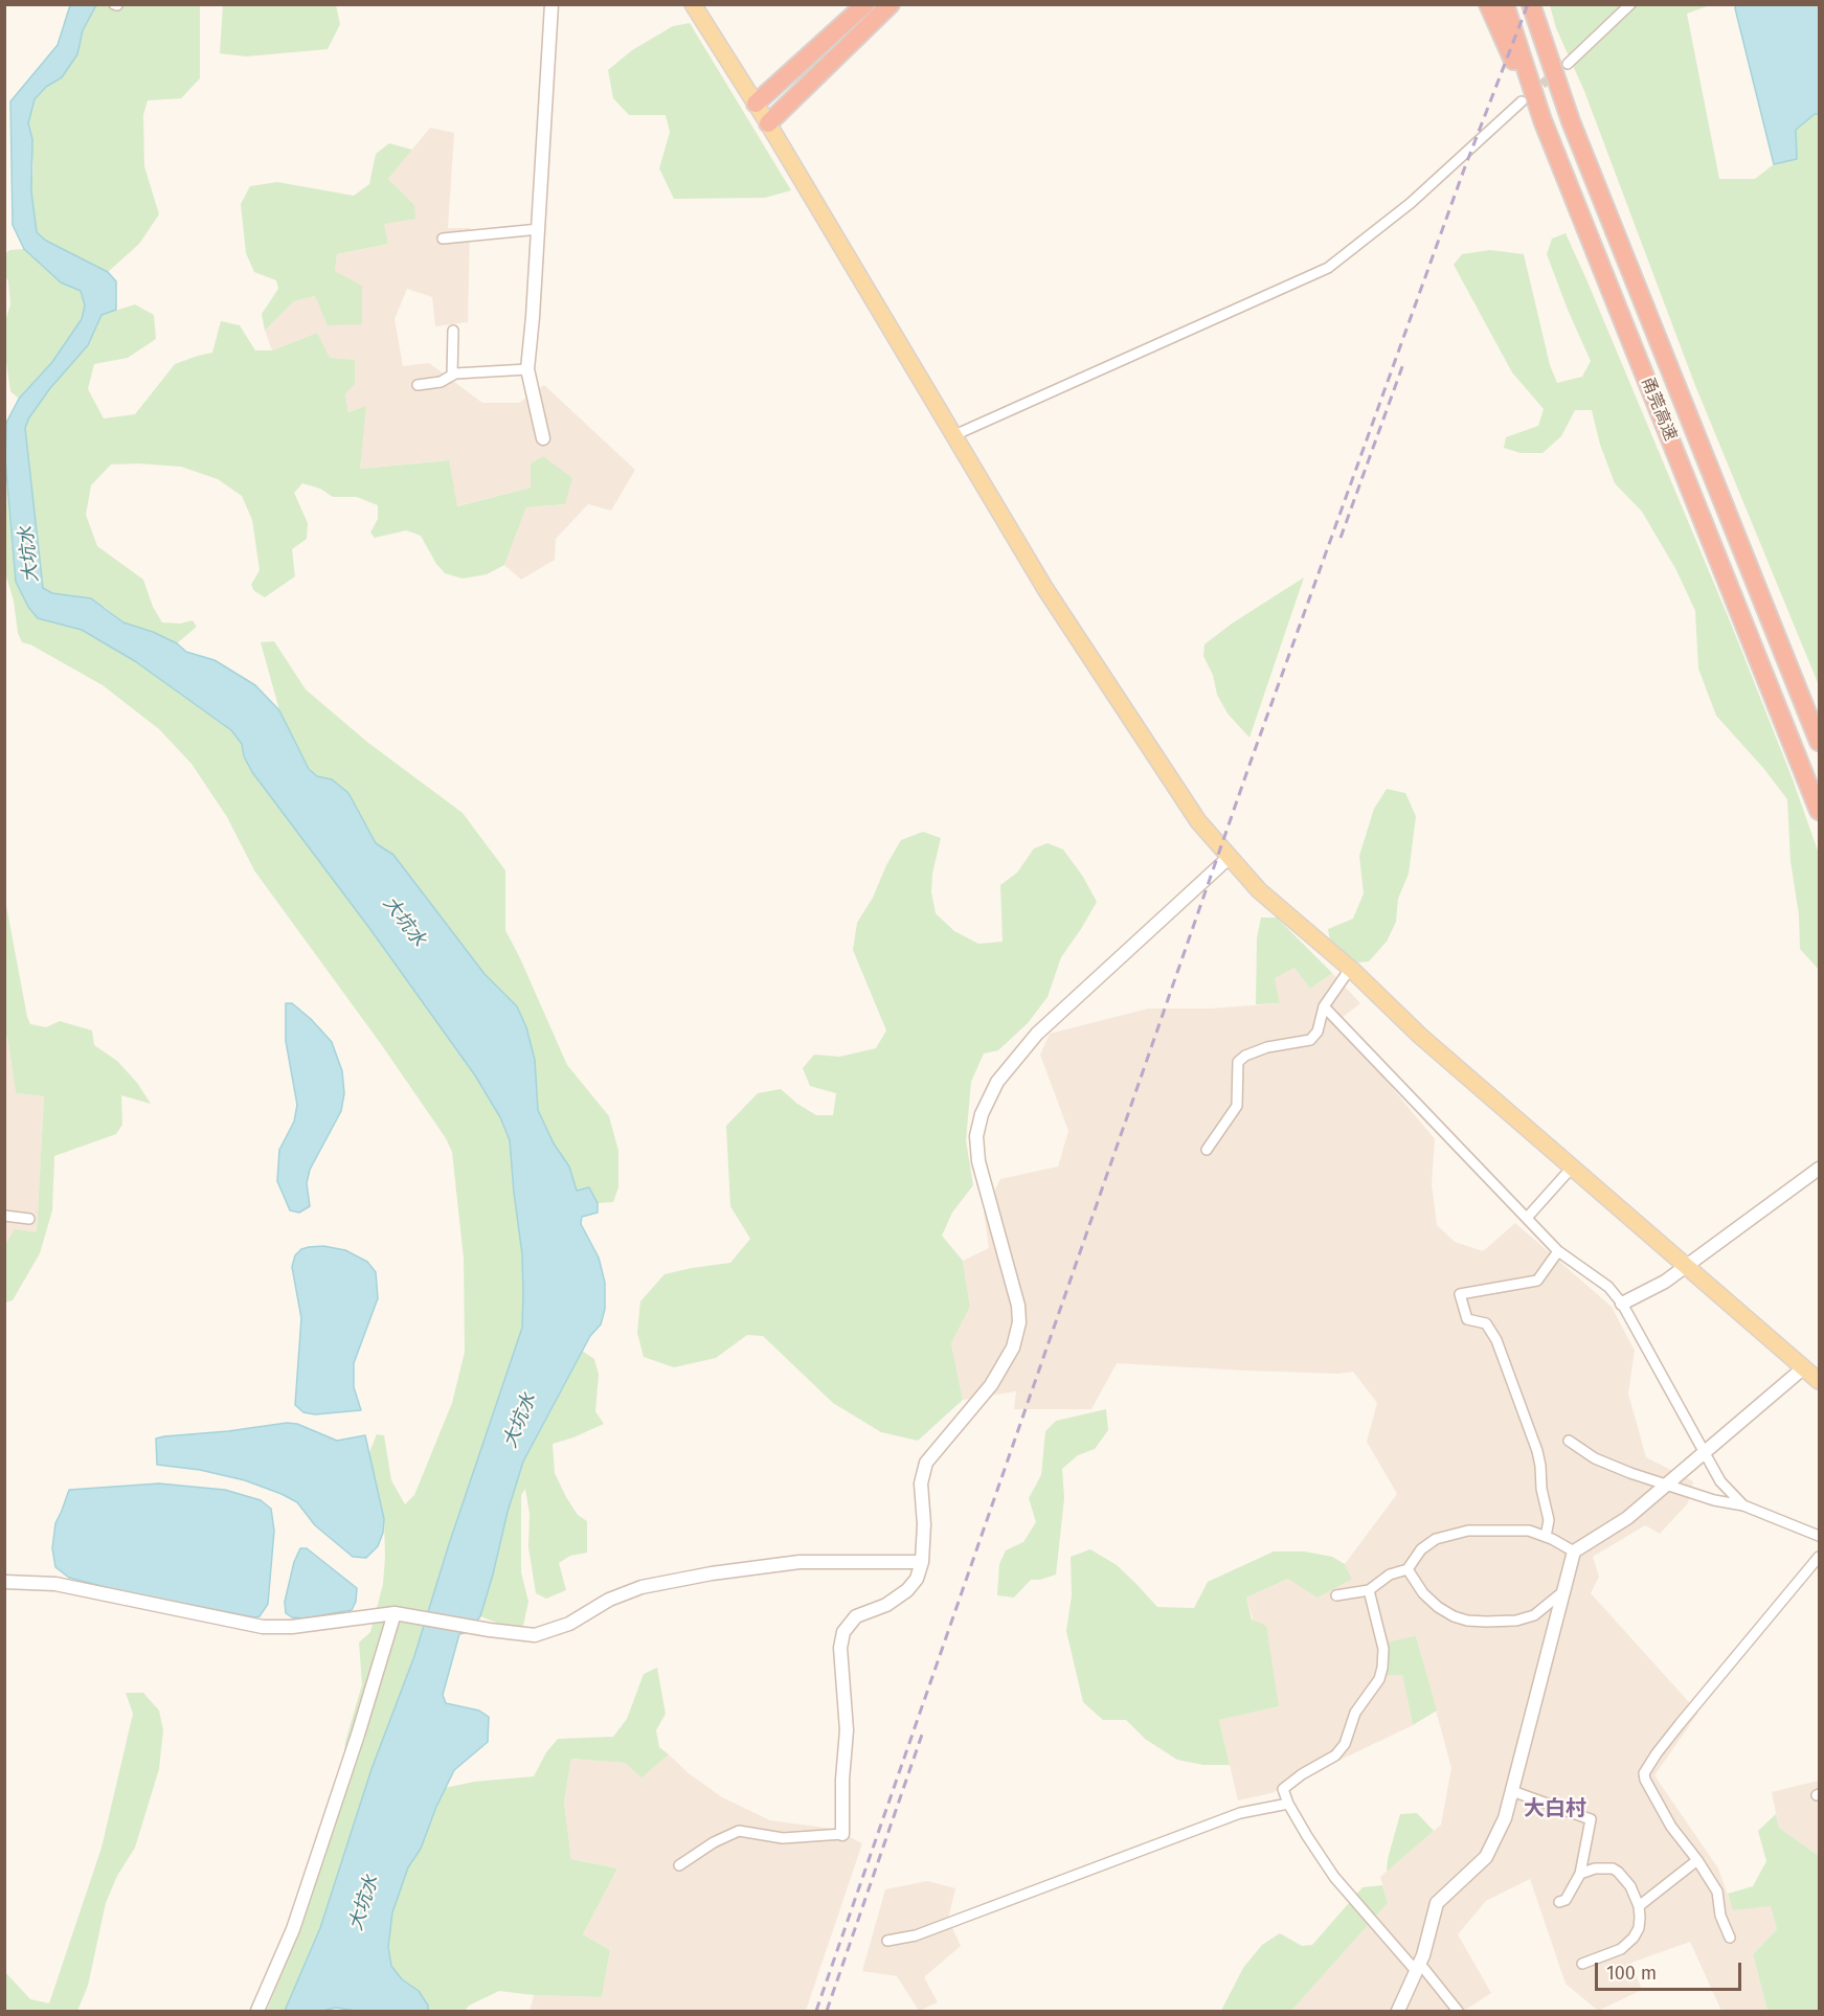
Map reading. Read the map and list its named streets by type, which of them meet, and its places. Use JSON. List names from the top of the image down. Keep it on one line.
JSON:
{"streets":{"highway":["甬莞高速"]},"districts":["大白村"],"water":["大坑水"],"scale_bar":"100 m"}
